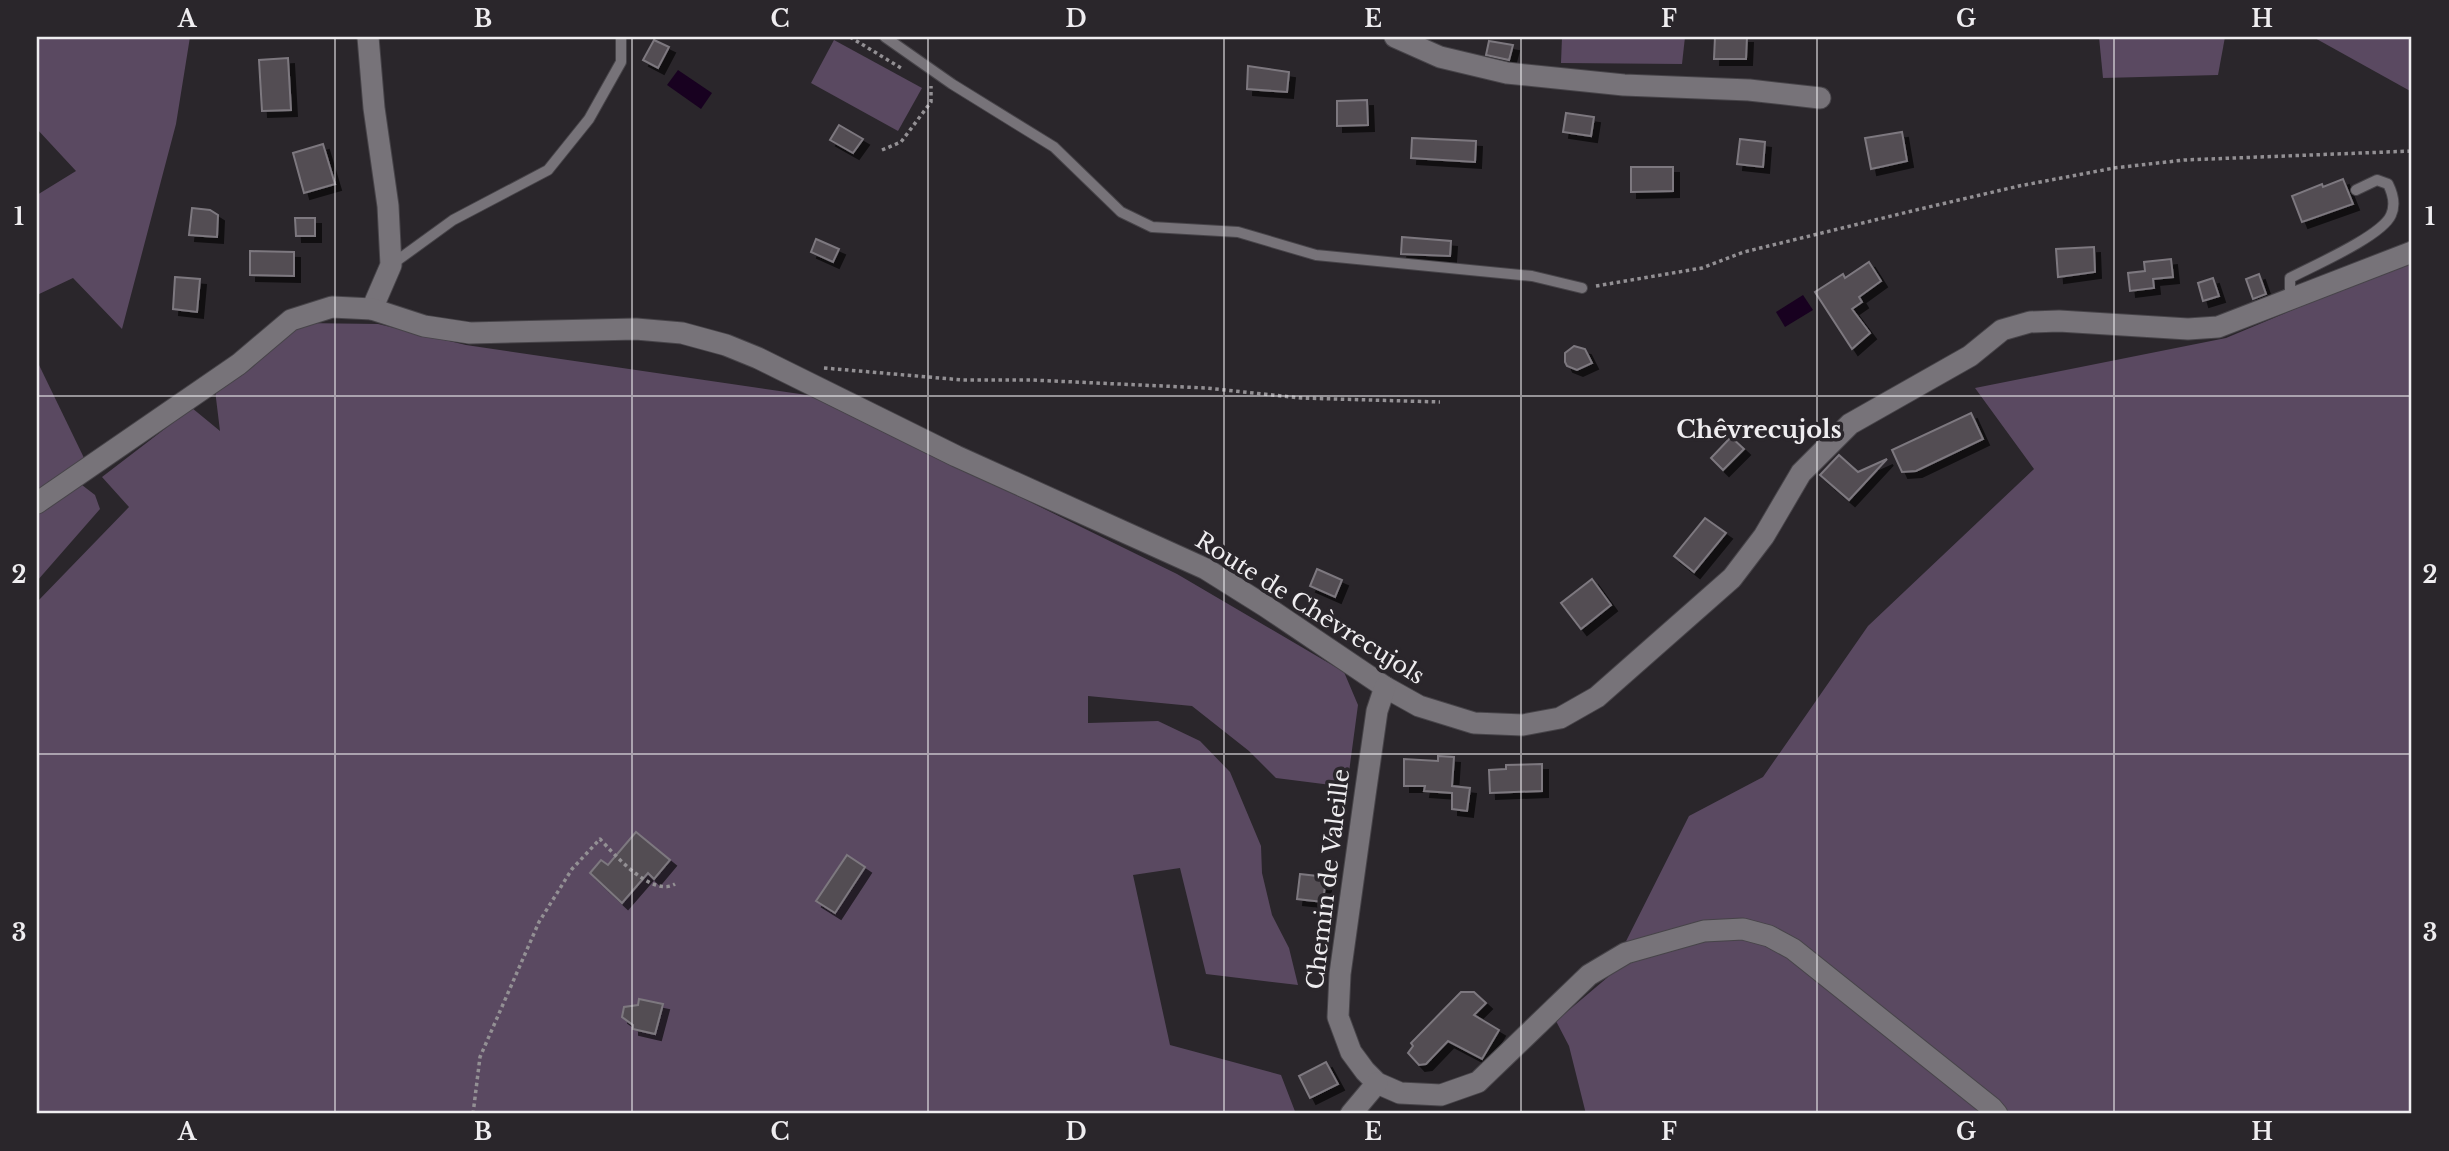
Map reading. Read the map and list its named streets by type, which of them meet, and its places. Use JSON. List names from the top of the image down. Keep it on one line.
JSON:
{"streets":{"street":["Route de Chèvrecujols","Chemin de Valeille"]},"crossings":[["Route de Chèvrecujols","Chemin de Valeille"]],"districts":["Chêvrecujols"],"grid":{"columns":["A","B","C","D","E","F","G","H"],"rows":["1","2","3"]}}
